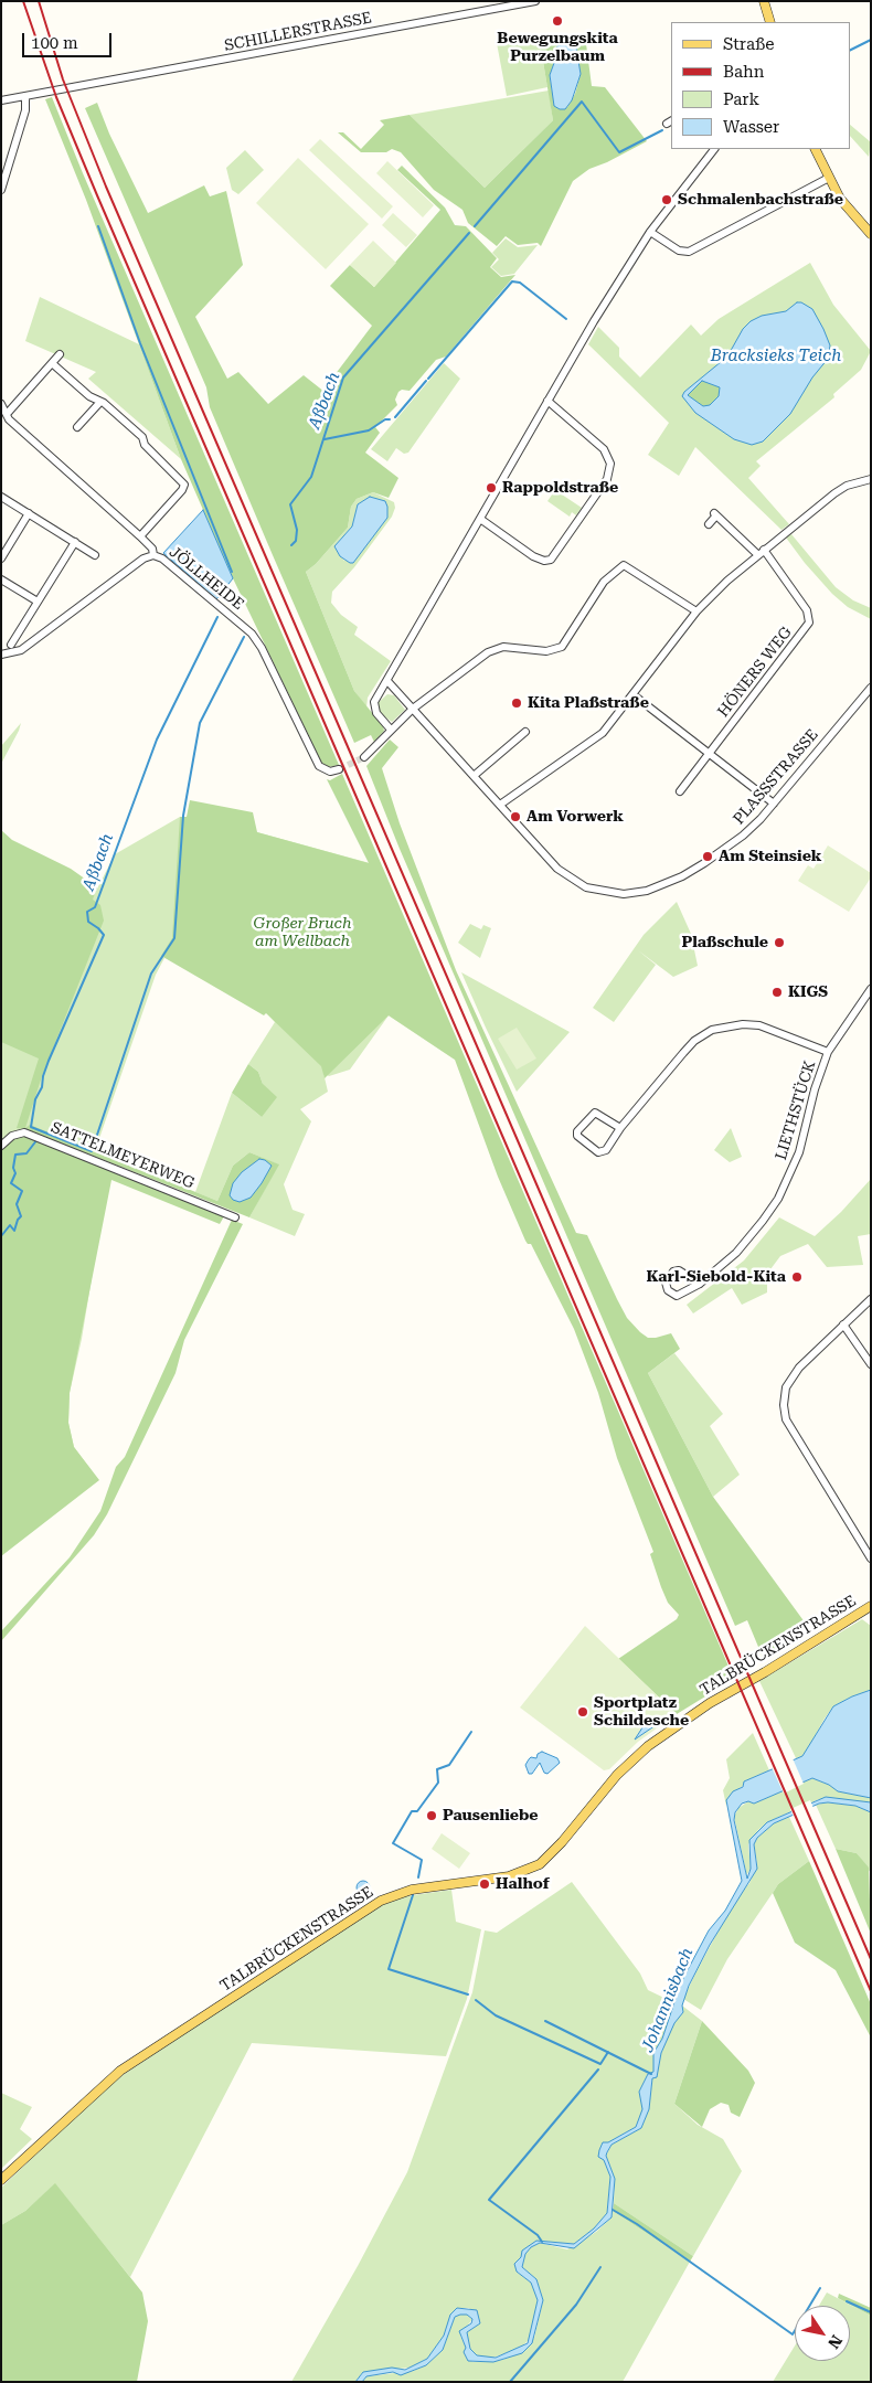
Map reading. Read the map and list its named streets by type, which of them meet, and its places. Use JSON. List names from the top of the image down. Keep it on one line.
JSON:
{"streets":{"main road":["TALBRÜCKENSTRASSE"],"street":["SCHILLERSTRASSE","JÖLLHEIDE","HÖNERS WEG","PLASSSTRASSE","LIETHSTÜCK","SATTELMEYERWEG"]},"water":["Bracksieks Teich","Aßbach","Johannisbach"],"parks":["Großer Bruch am Wellbach"],"places":["Bewegungskita Purzelbaum","Schmalenbachstraße","Rappoldstraße","Kita Plaßstraße","Am Vorwerk","Am Steinsiek","Plaßschule","KIGS","Karl-Siebold-Kita","Sportplatz Schildesche","Pausenliebe","Halhof"],"legend":["Straße","Bahn","Park","Wasser"],"scale_bar":"100 m","north":"bottom right"}
